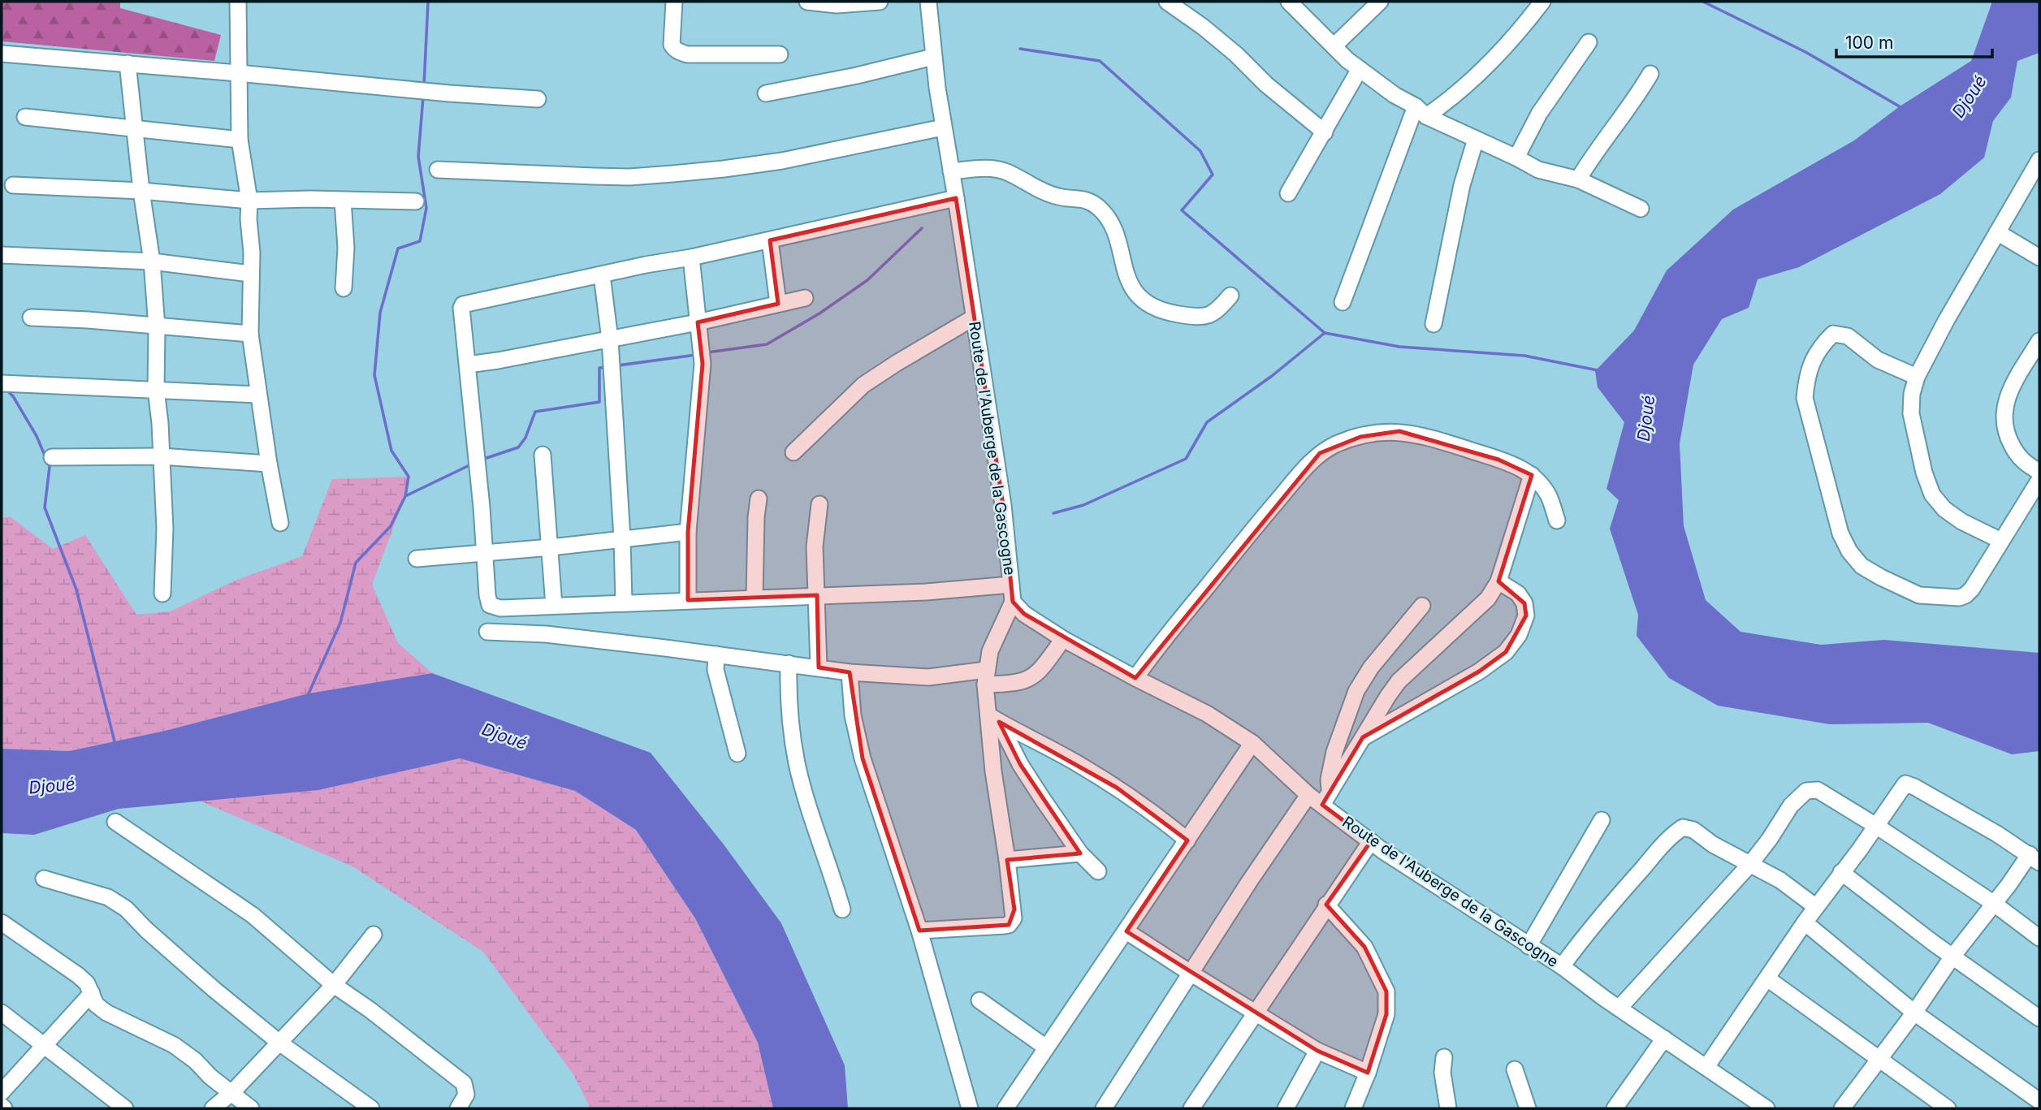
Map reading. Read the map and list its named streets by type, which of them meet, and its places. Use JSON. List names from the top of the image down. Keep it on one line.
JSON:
{"streets":{"street":["Route de l'Auberge de la Gascogne"]},"water":["Djoué"],"scale_bar":"100 m"}
